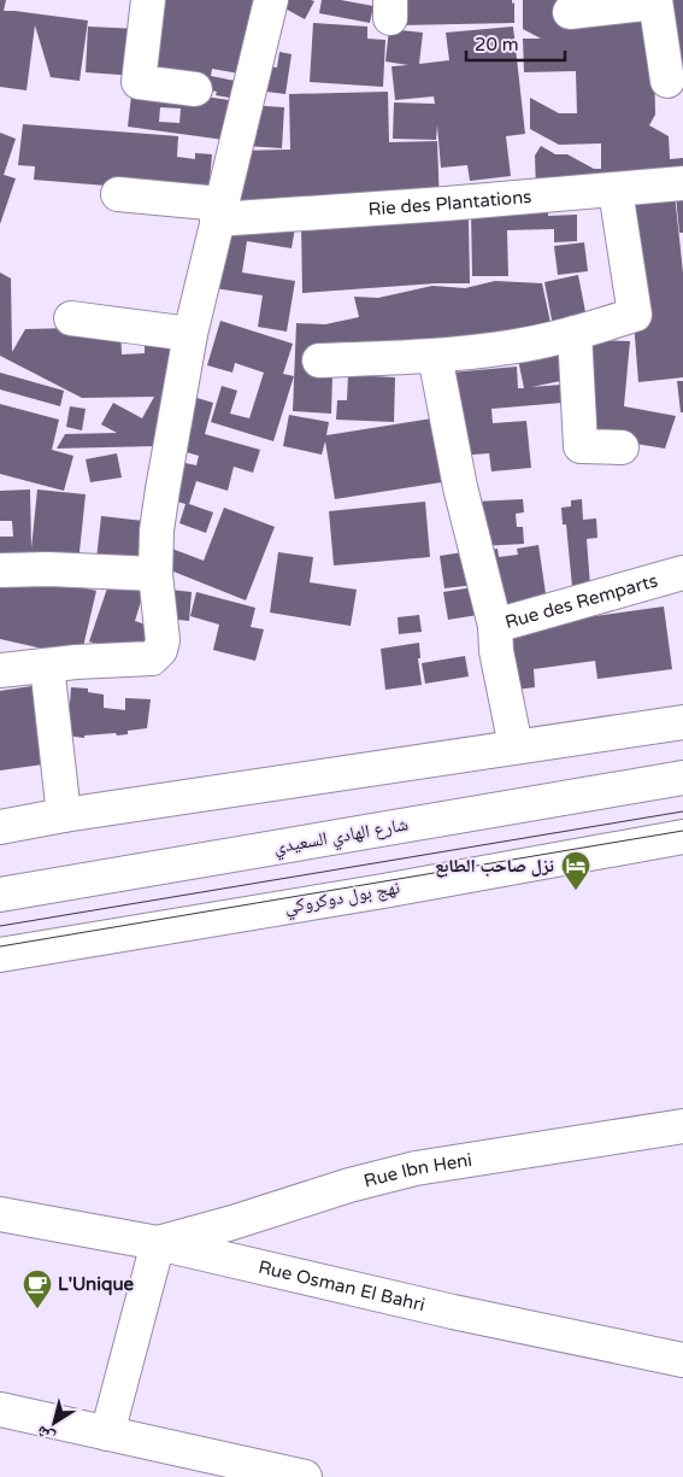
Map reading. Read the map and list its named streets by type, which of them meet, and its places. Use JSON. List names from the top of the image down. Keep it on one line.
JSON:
{"streets":{"street":["Rie des Plantations","Rue des Remparts","شارع الهادي السعيدي","نهج بول دوكروكي","Rue Ibn Heni","Rue Osman El Bahri"]},"crossings":[["Rue Ibn Heni","Rue Osman El Bahri"]],"places":{"hotel":["نزل صاحب الطابع"],"cafe":["L'Unique"]},"scale_bar":"20 m","north":"bottom left"}
